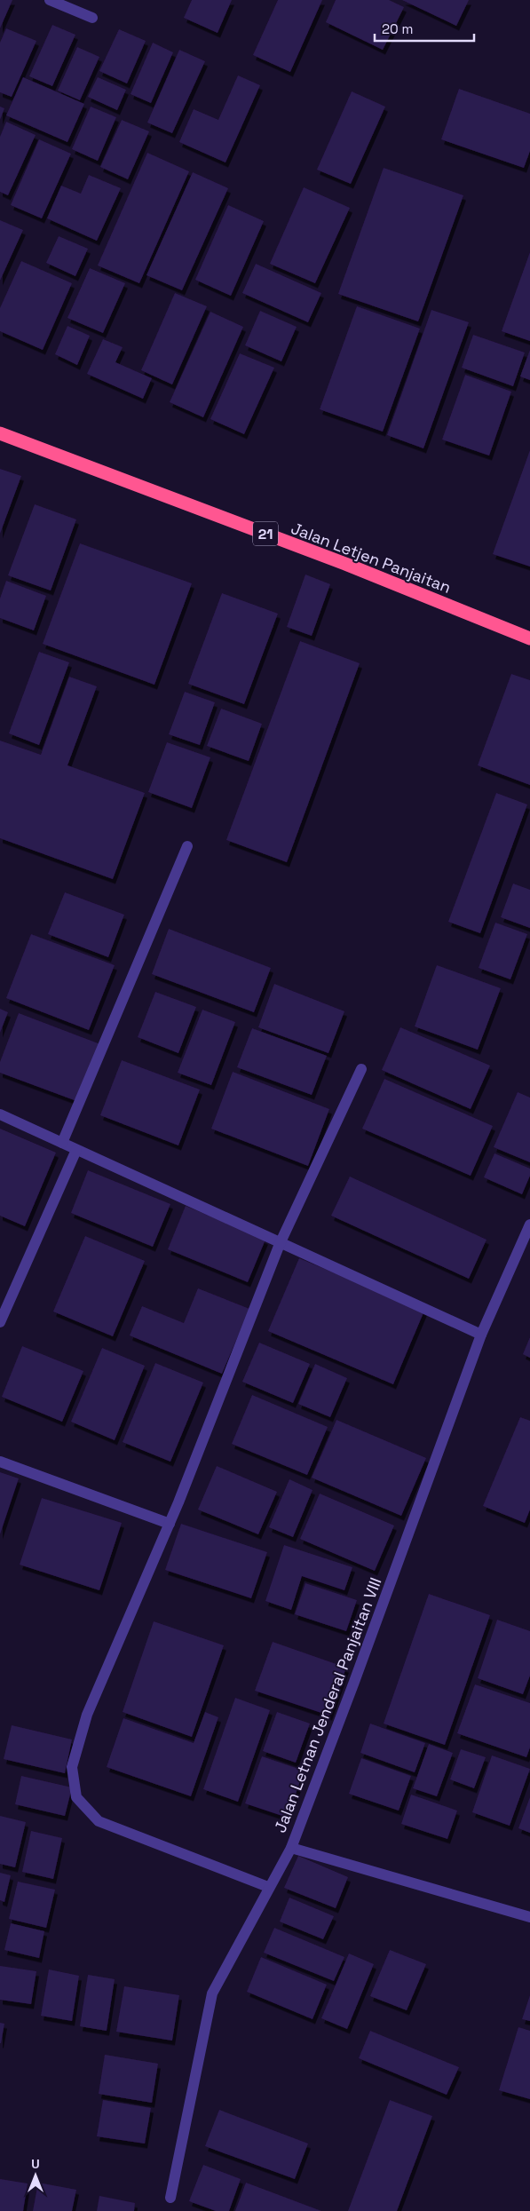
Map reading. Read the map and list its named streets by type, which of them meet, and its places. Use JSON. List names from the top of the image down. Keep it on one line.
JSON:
{"streets":{"highway":["21","Jalan Letjen Panjaitan"],"street":["Jalan Letnan Jenderal Panjaitan VIII"]},"scale_bar":"20 m","north":"top"}
